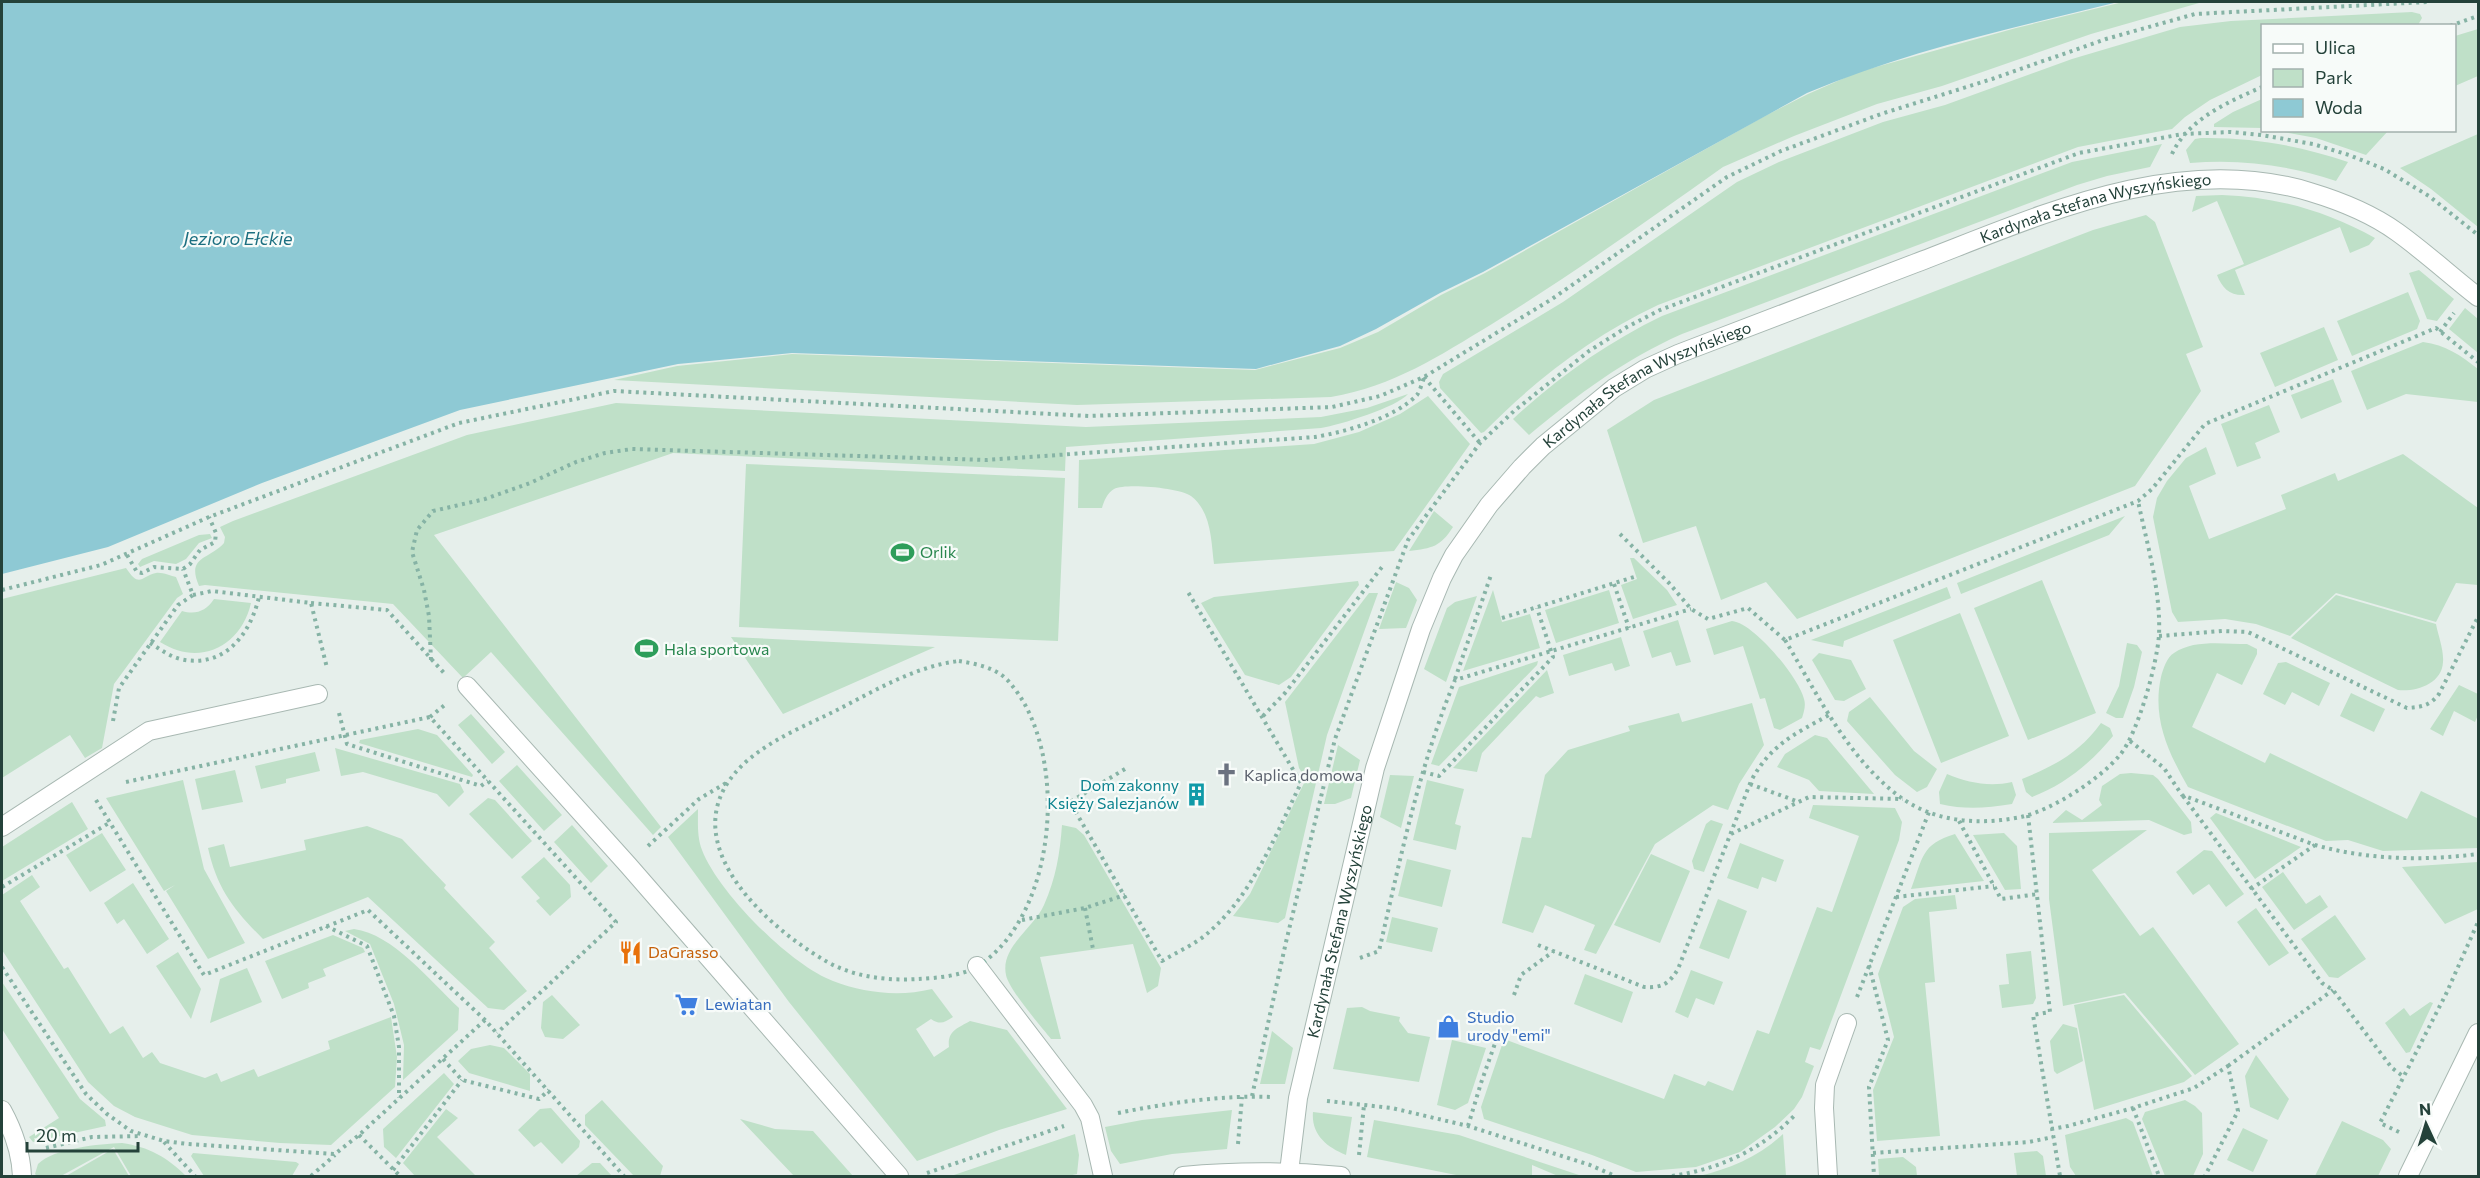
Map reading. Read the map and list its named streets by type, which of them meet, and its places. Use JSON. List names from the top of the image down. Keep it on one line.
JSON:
{"streets":{"street":["Kardynała Stefana Wyszyńskiego"]},"water":["Jezioro Ełckie"],"places":{"sports":["Orlik","Hala sportowa"],"church":["Kaplica domowa"],"building":["Dom zakonny Księży Salezjanów"],"restaurant":["DaGrasso"],"supermarket":["Lewiatan"],"shop":["Studio urody \"emi\""]},"legend":["Ulica","Park","Woda"],"scale_bar":"20 m","north":"top"}
